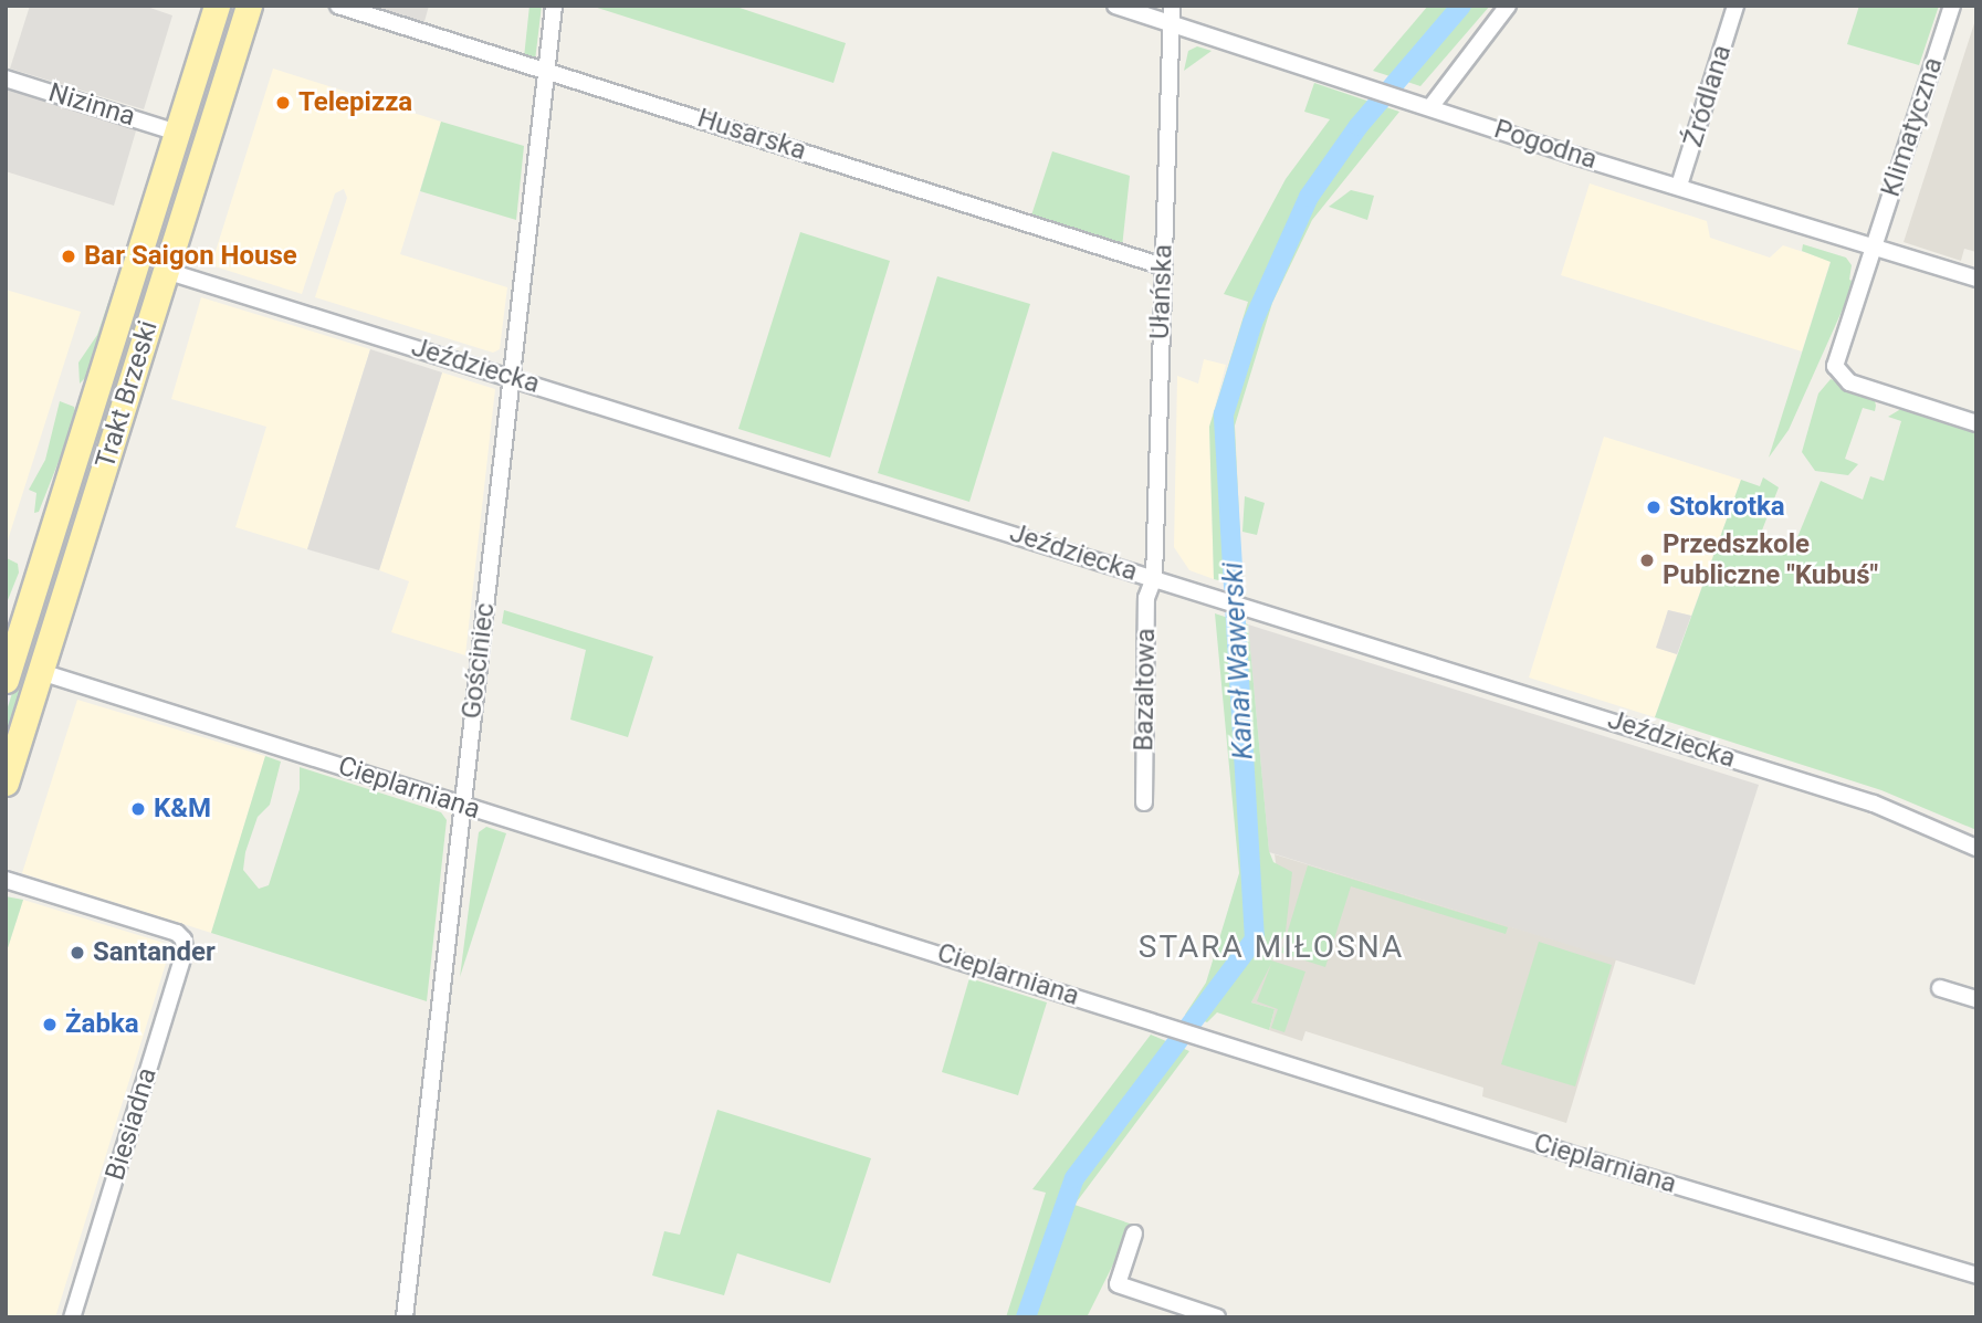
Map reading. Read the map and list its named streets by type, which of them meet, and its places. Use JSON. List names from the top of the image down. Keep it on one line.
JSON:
{"streets":{"main road":["Trakt Brzeski"],"street":["Źródlana","Nizinna","Klimatyczna","Husarska","Pogodna","Ułańska","Jeździecka","Gościniec","Bazaltowa","Cieplarniana","Biesiadna"]},"crossings":[["Źródlana","Pogodna"],["Nizinna","Trakt Brzeski"],["Klimatyczna","Pogodna"],["Husarska","Ułańska"],["Husarska","Gościniec"],["Pogodna","Ułańska"],["Ułańska","Jeździecka"],["Ułańska","Bazaltowa"],["Jeździecka","Trakt Brzeski"],["Jeździecka","Gościniec"],["Jeździecka","Bazaltowa"],["Trakt Brzeski","Cieplarniana"],["Gościniec","Cieplarniana"]],"districts":["STARA MIŁOSNA"],"water":["Kanał Wawerski"],"places":["Telepizza","Bar Saigon House","Stokrotka","Przedszkole Publiczne \"Kubuś\"","K&M","Santander","Żabka"]}
